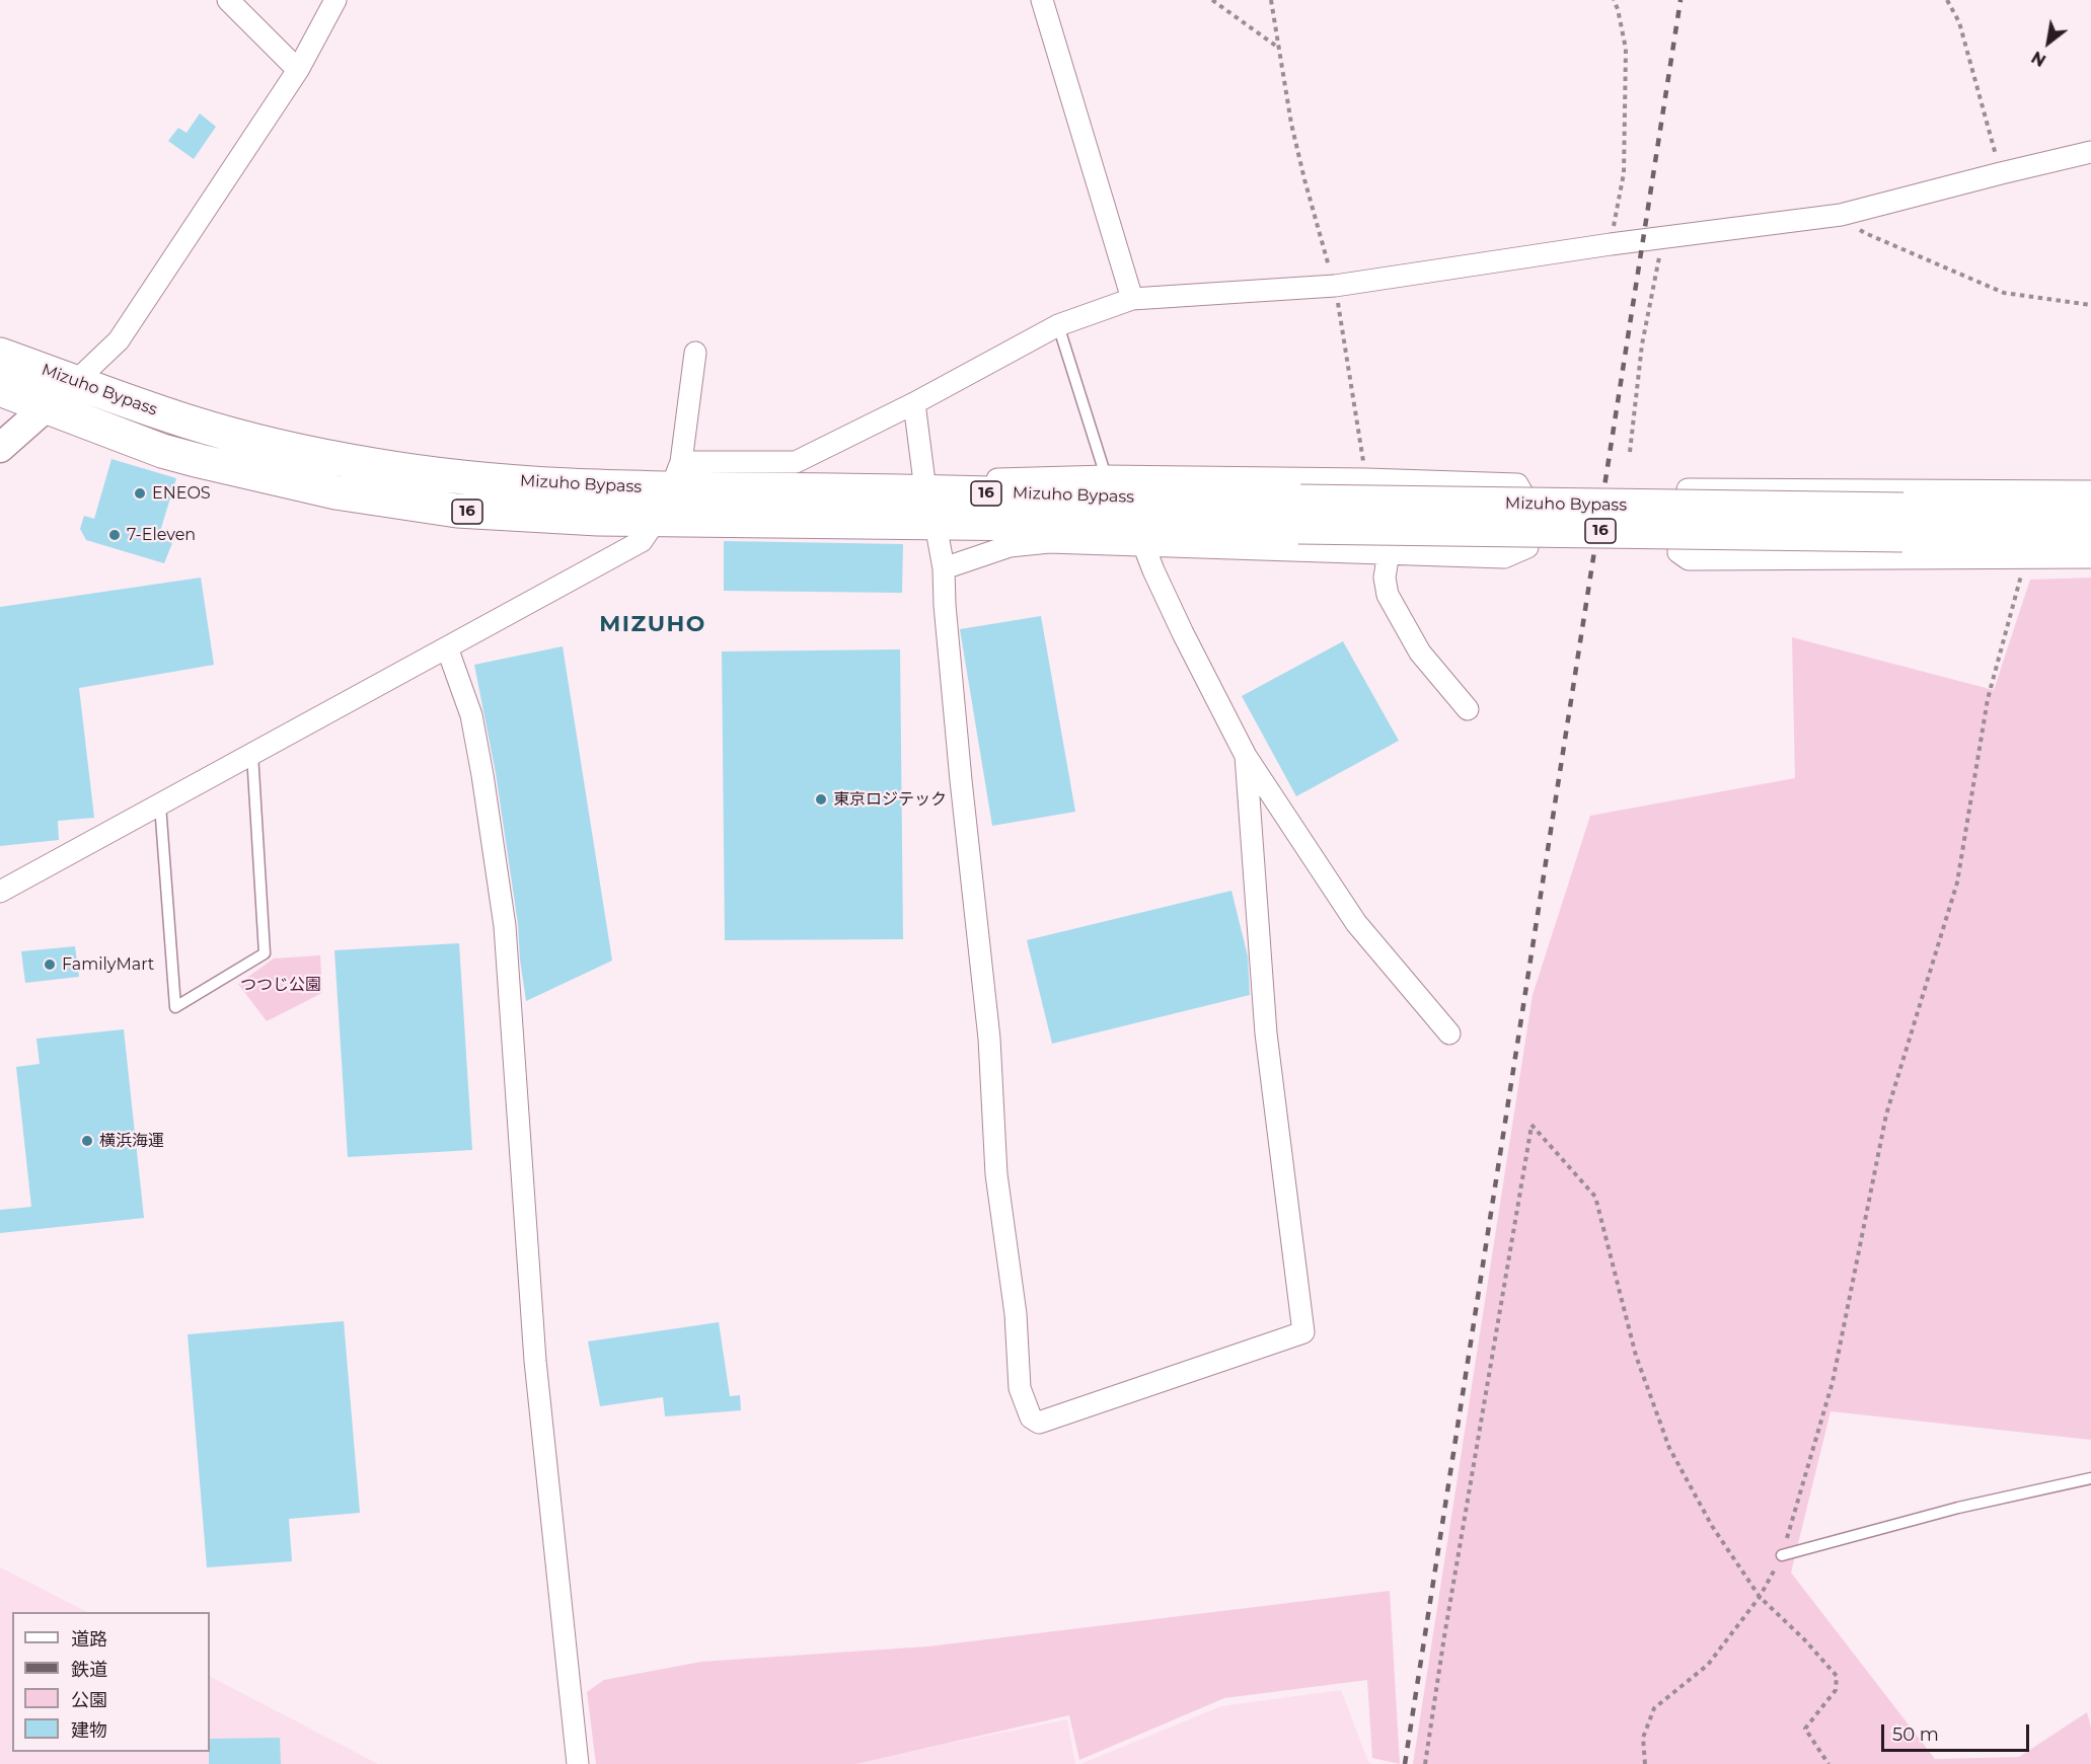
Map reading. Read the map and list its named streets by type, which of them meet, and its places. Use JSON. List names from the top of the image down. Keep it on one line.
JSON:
{"streets":{"highway":["Mizuho Bypass","16"]},"districts":["MIZUHO"],"parks":["つつじ公園"],"places":["ENEOS","7-Eleven","東京ロジテック","FamilyMart","横浜海運"],"legend":["道路","鉄道","公園","建物"],"scale_bar":"50 m","north":"bottom left"}
